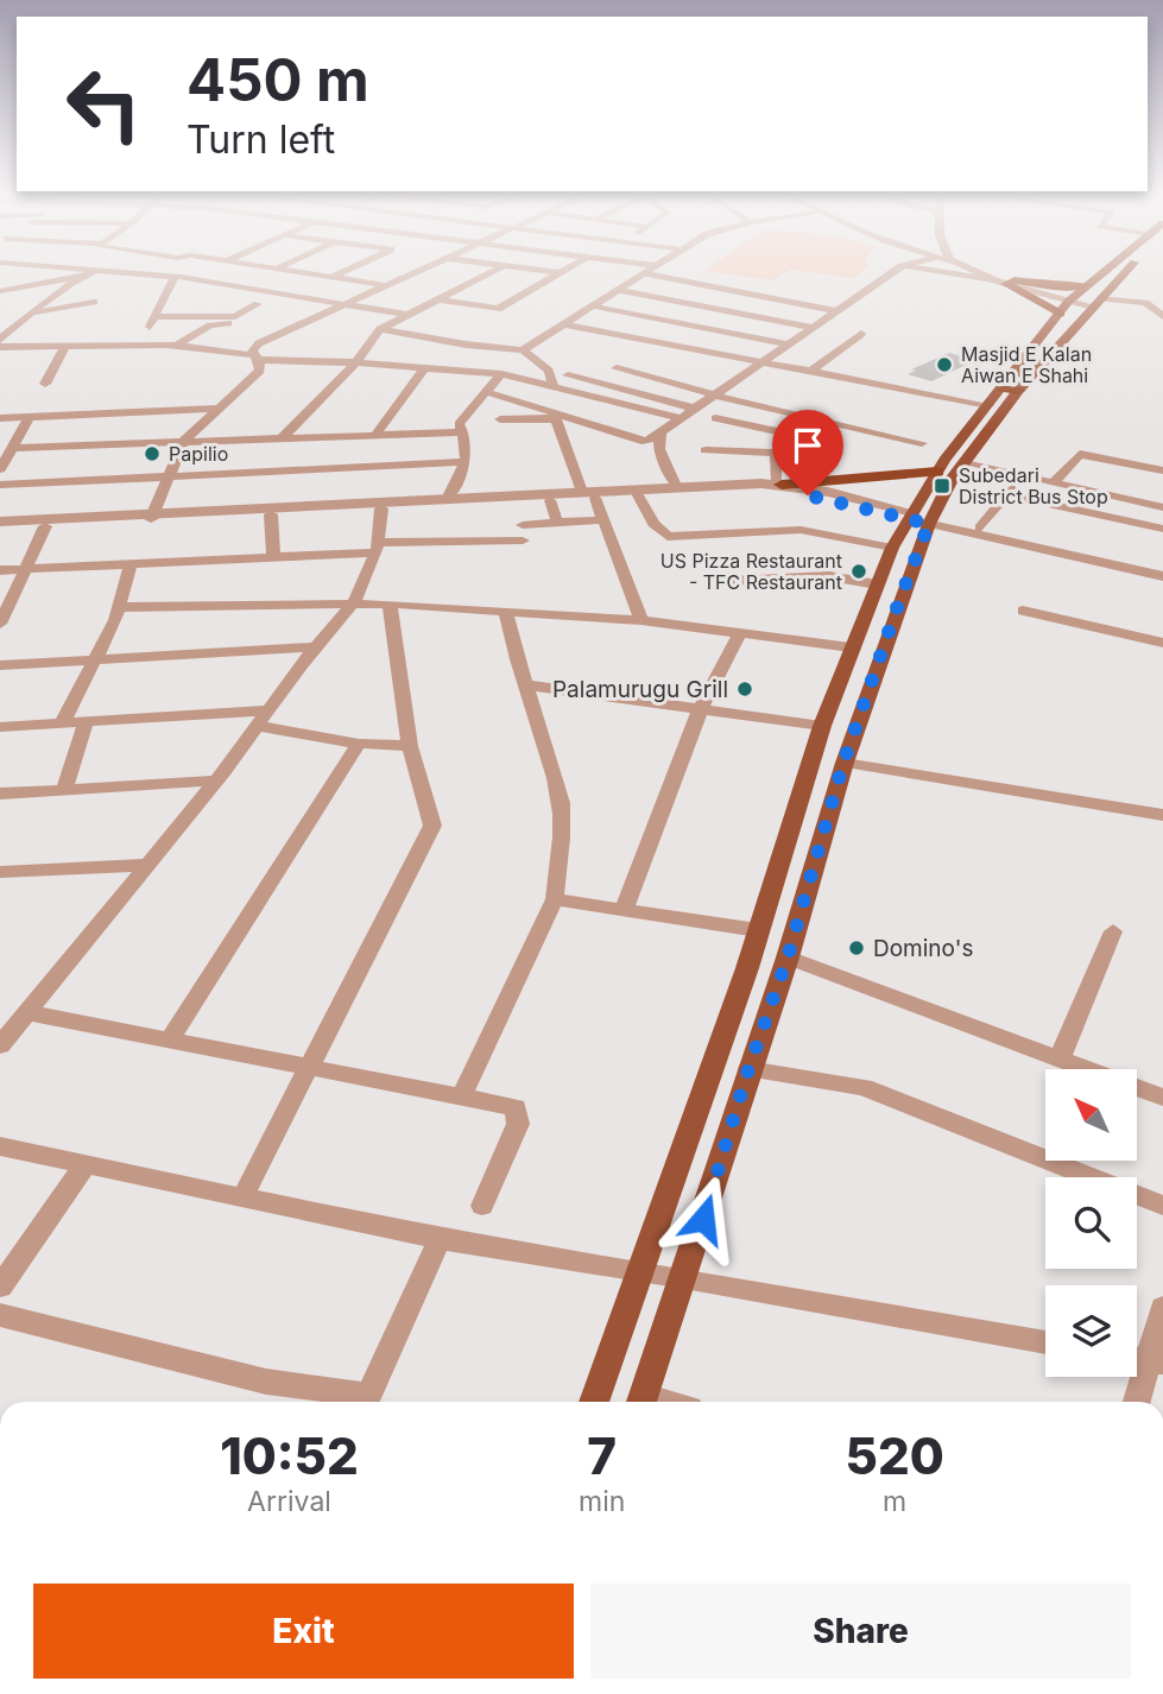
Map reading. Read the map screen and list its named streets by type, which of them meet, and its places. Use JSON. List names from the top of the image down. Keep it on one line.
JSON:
{"places":{"other":["Masjid E Kalan Aiwan E Shahi","Papilio","US Pizza Restaurant - TFC Restaurant","Palamurugu Grill","Domino's"],"transit":["Subedari District Bus Stop"]},"north":"top left","page":{"turn":["450 m","Turn left"],"eta":["10:52","Arrival","7","min","520","m"],"buttons":["Exit","Share"]}}
